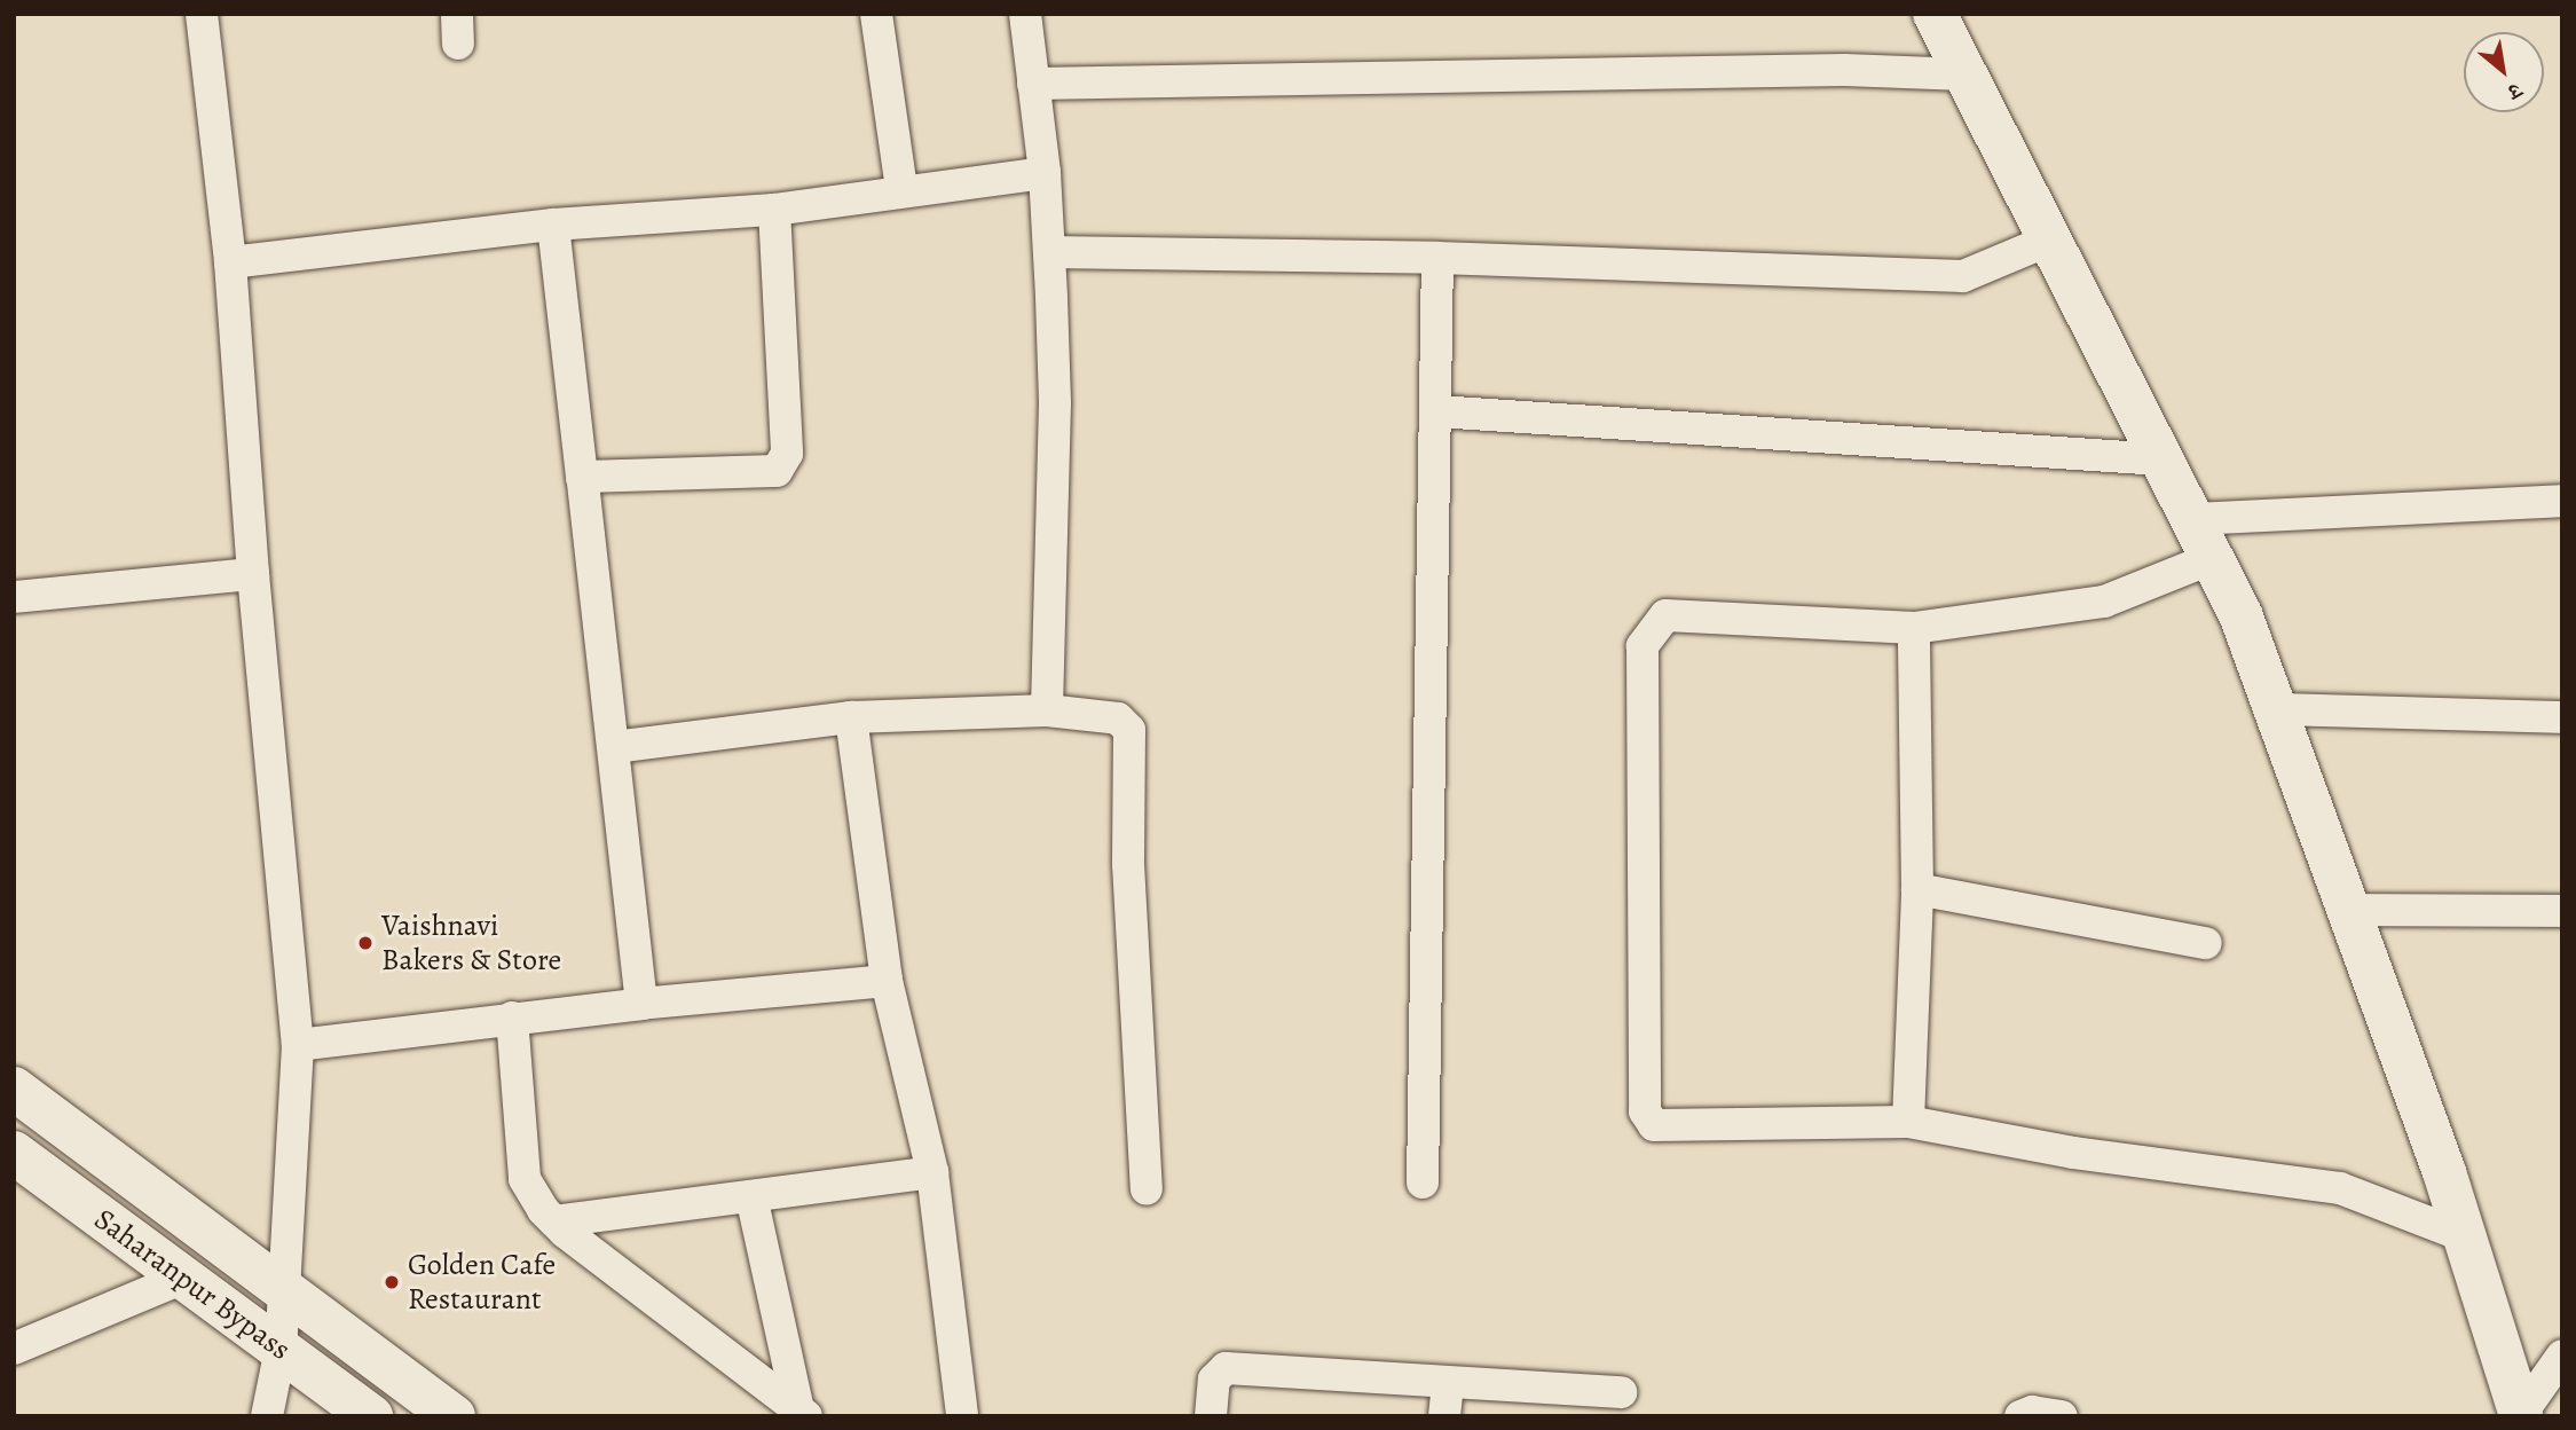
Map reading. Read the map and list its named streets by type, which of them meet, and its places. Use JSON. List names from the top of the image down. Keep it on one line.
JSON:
{"streets":{"street":["Saharanpur Bypass"]},"places":["Vaishnavi Bakers & Store","Golden Cafe Restaurant"],"north":"bottom right"}
